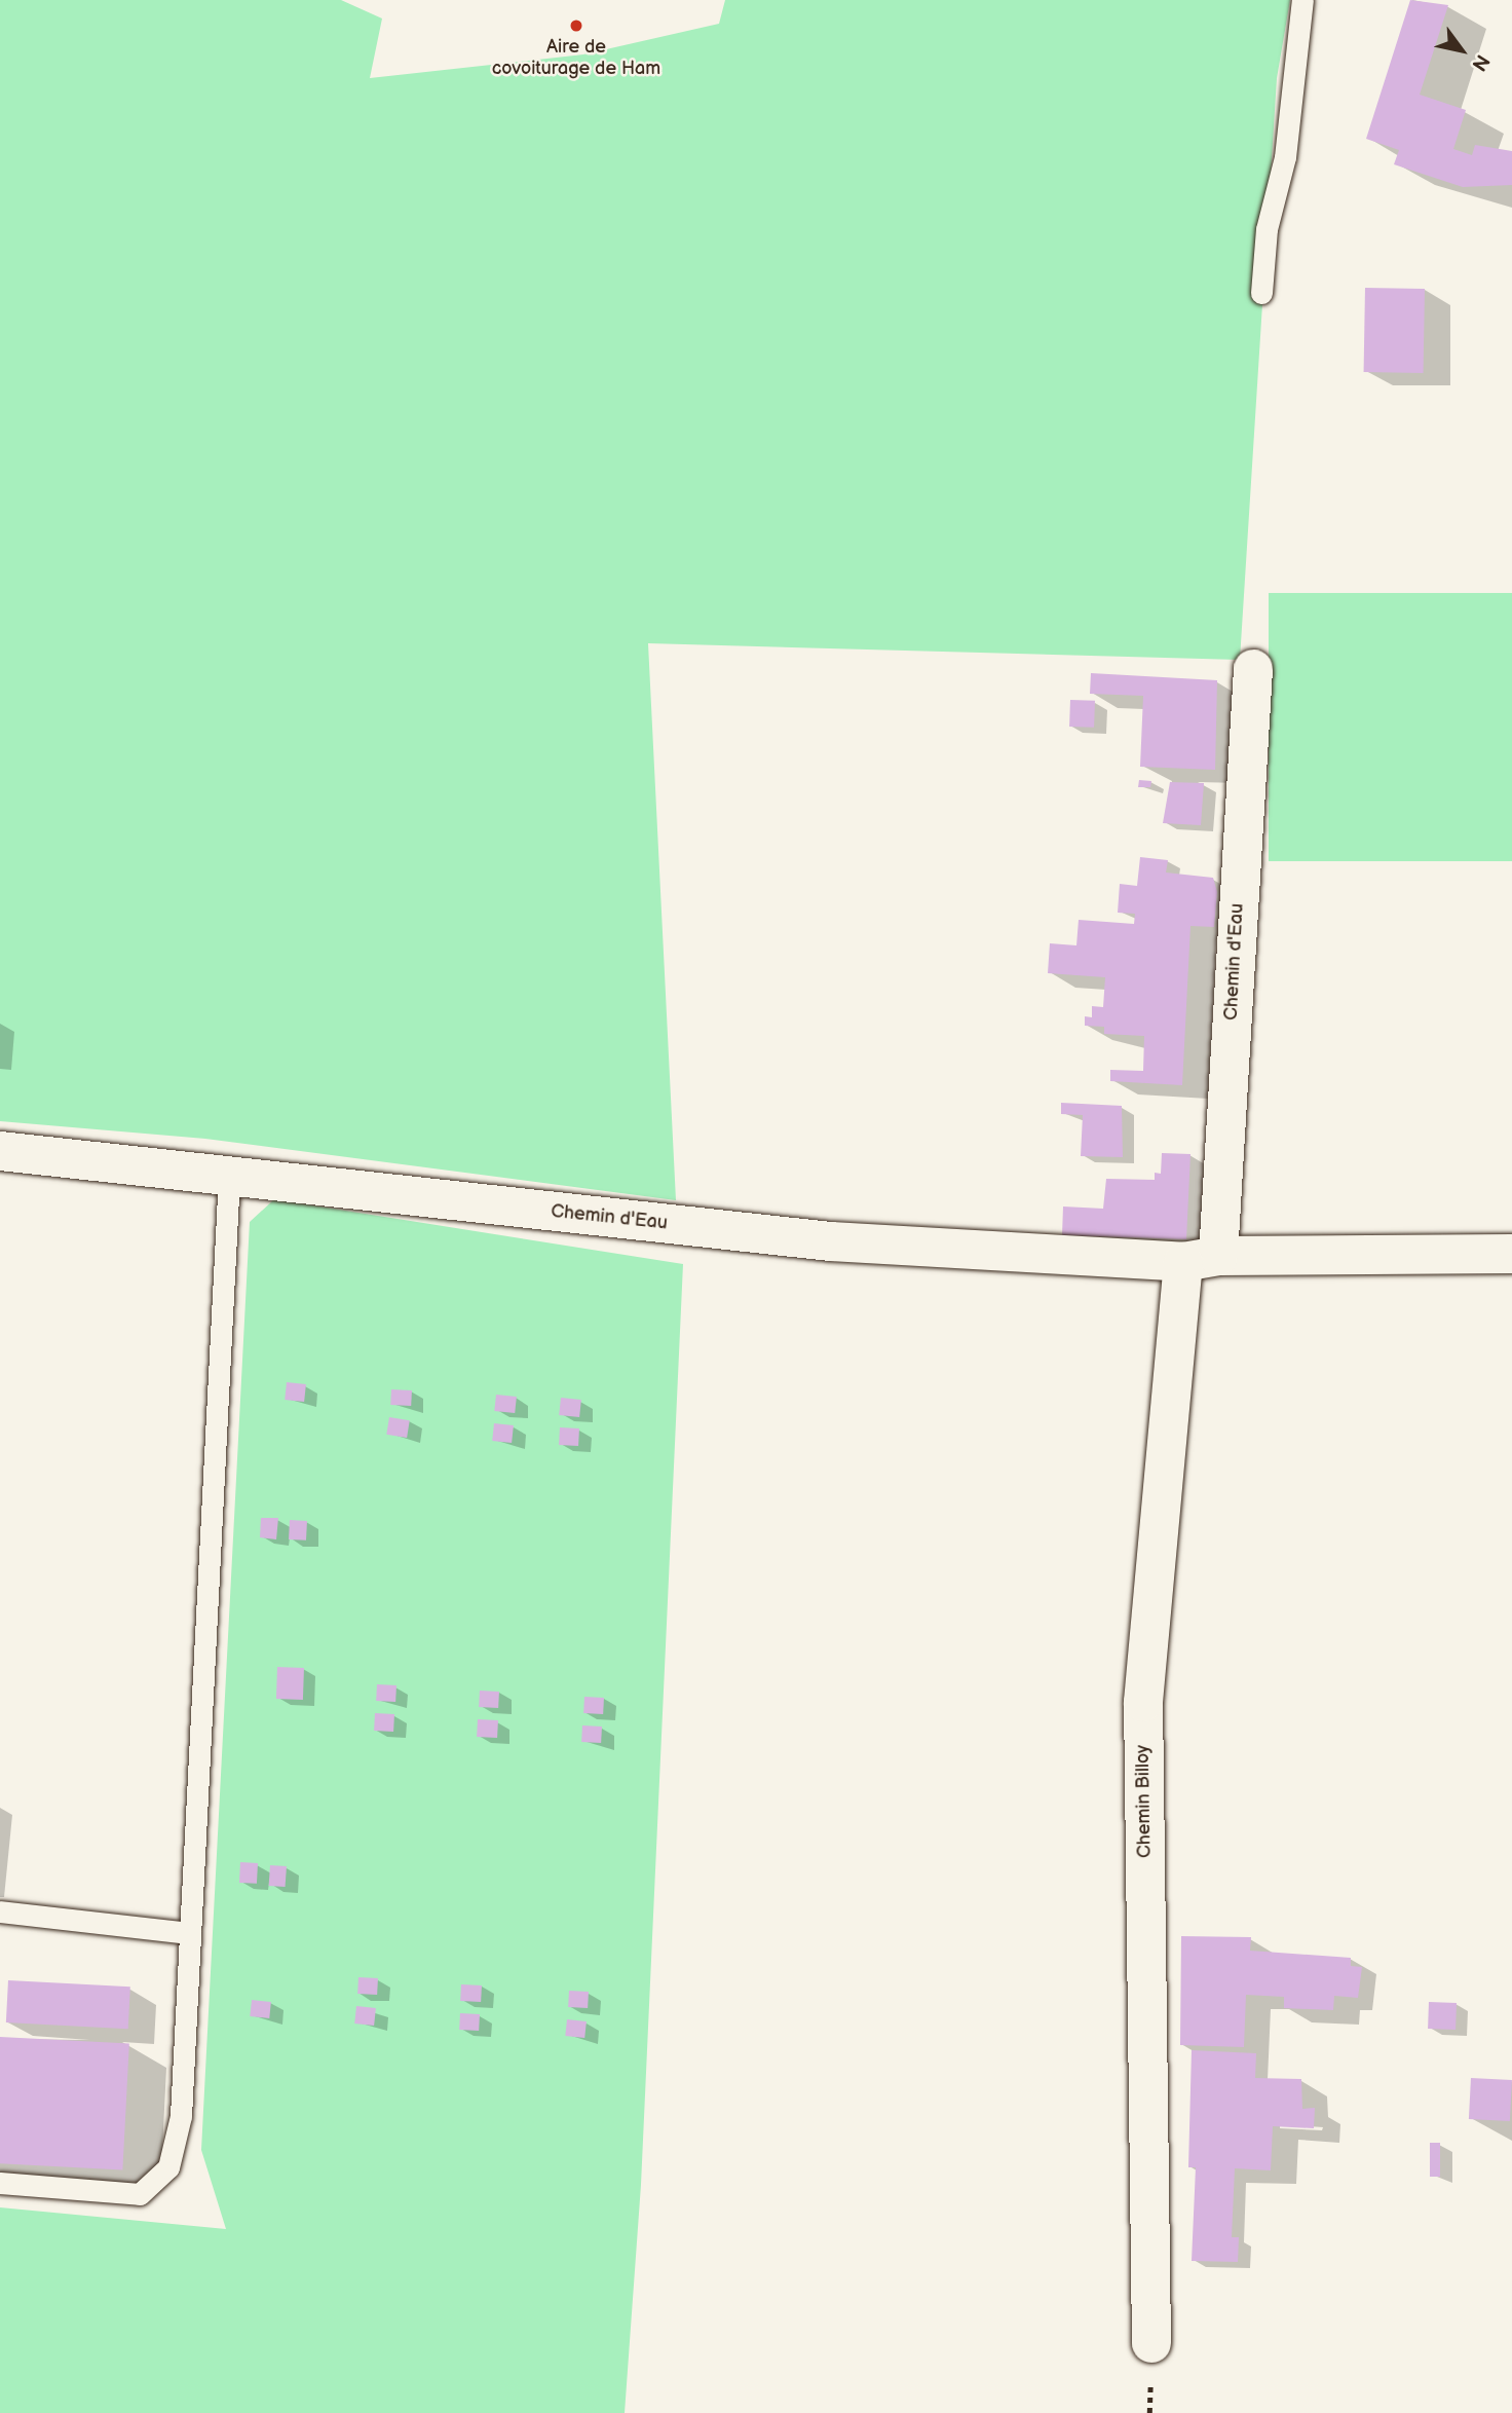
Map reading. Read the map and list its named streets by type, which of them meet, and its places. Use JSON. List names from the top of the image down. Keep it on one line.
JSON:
{"streets":{"street":["Chemin d'Eau","Chemin Billoy"]},"crossings":[["Chemin d'Eau","Chemin Billoy"]],"places":["Aire de covoiturage de Ham"],"north":"bottom right"}
